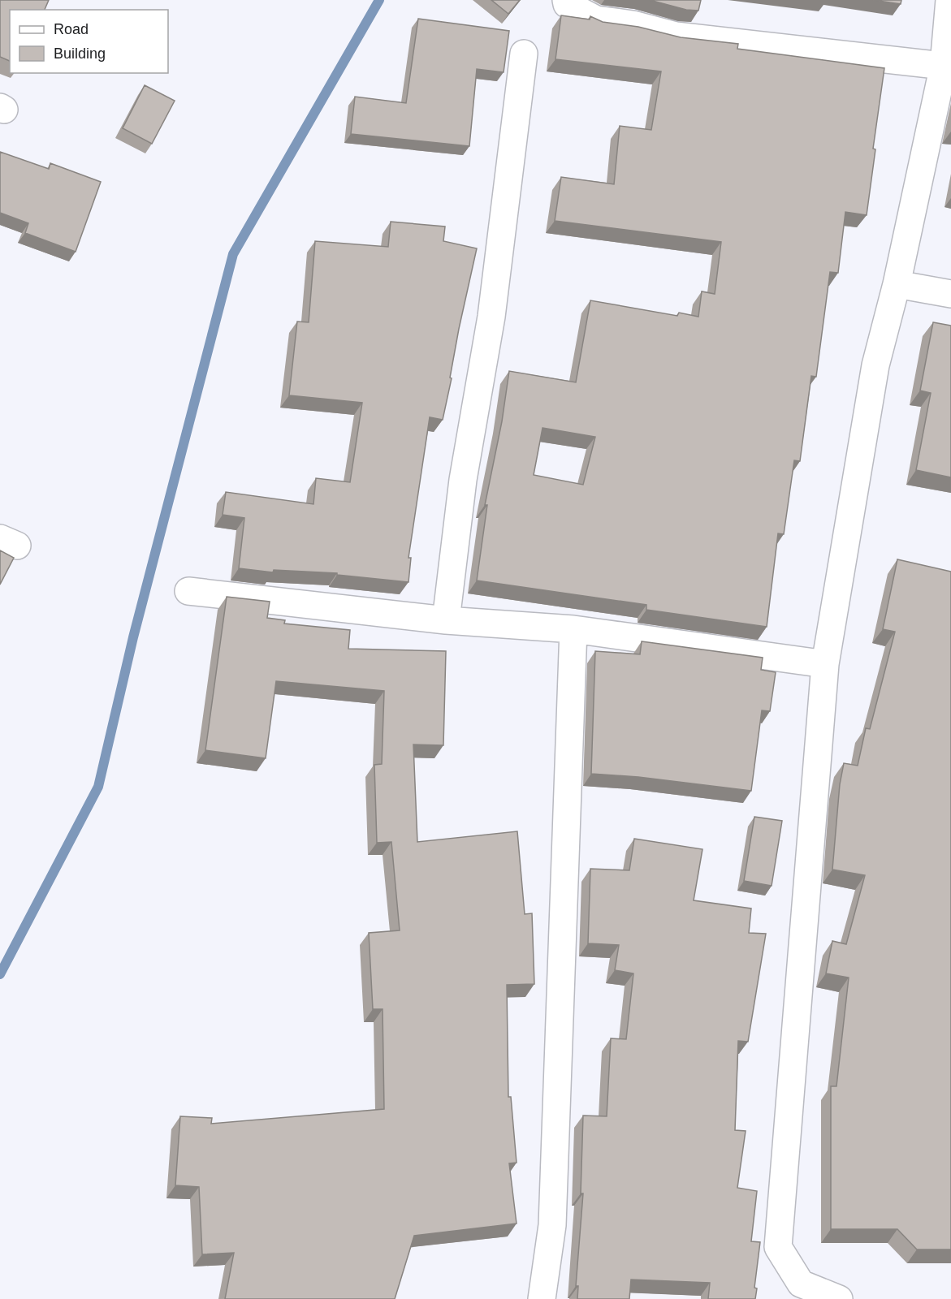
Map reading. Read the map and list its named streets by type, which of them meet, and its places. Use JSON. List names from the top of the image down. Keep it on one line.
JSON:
{"legend":["Road","Building"]}
